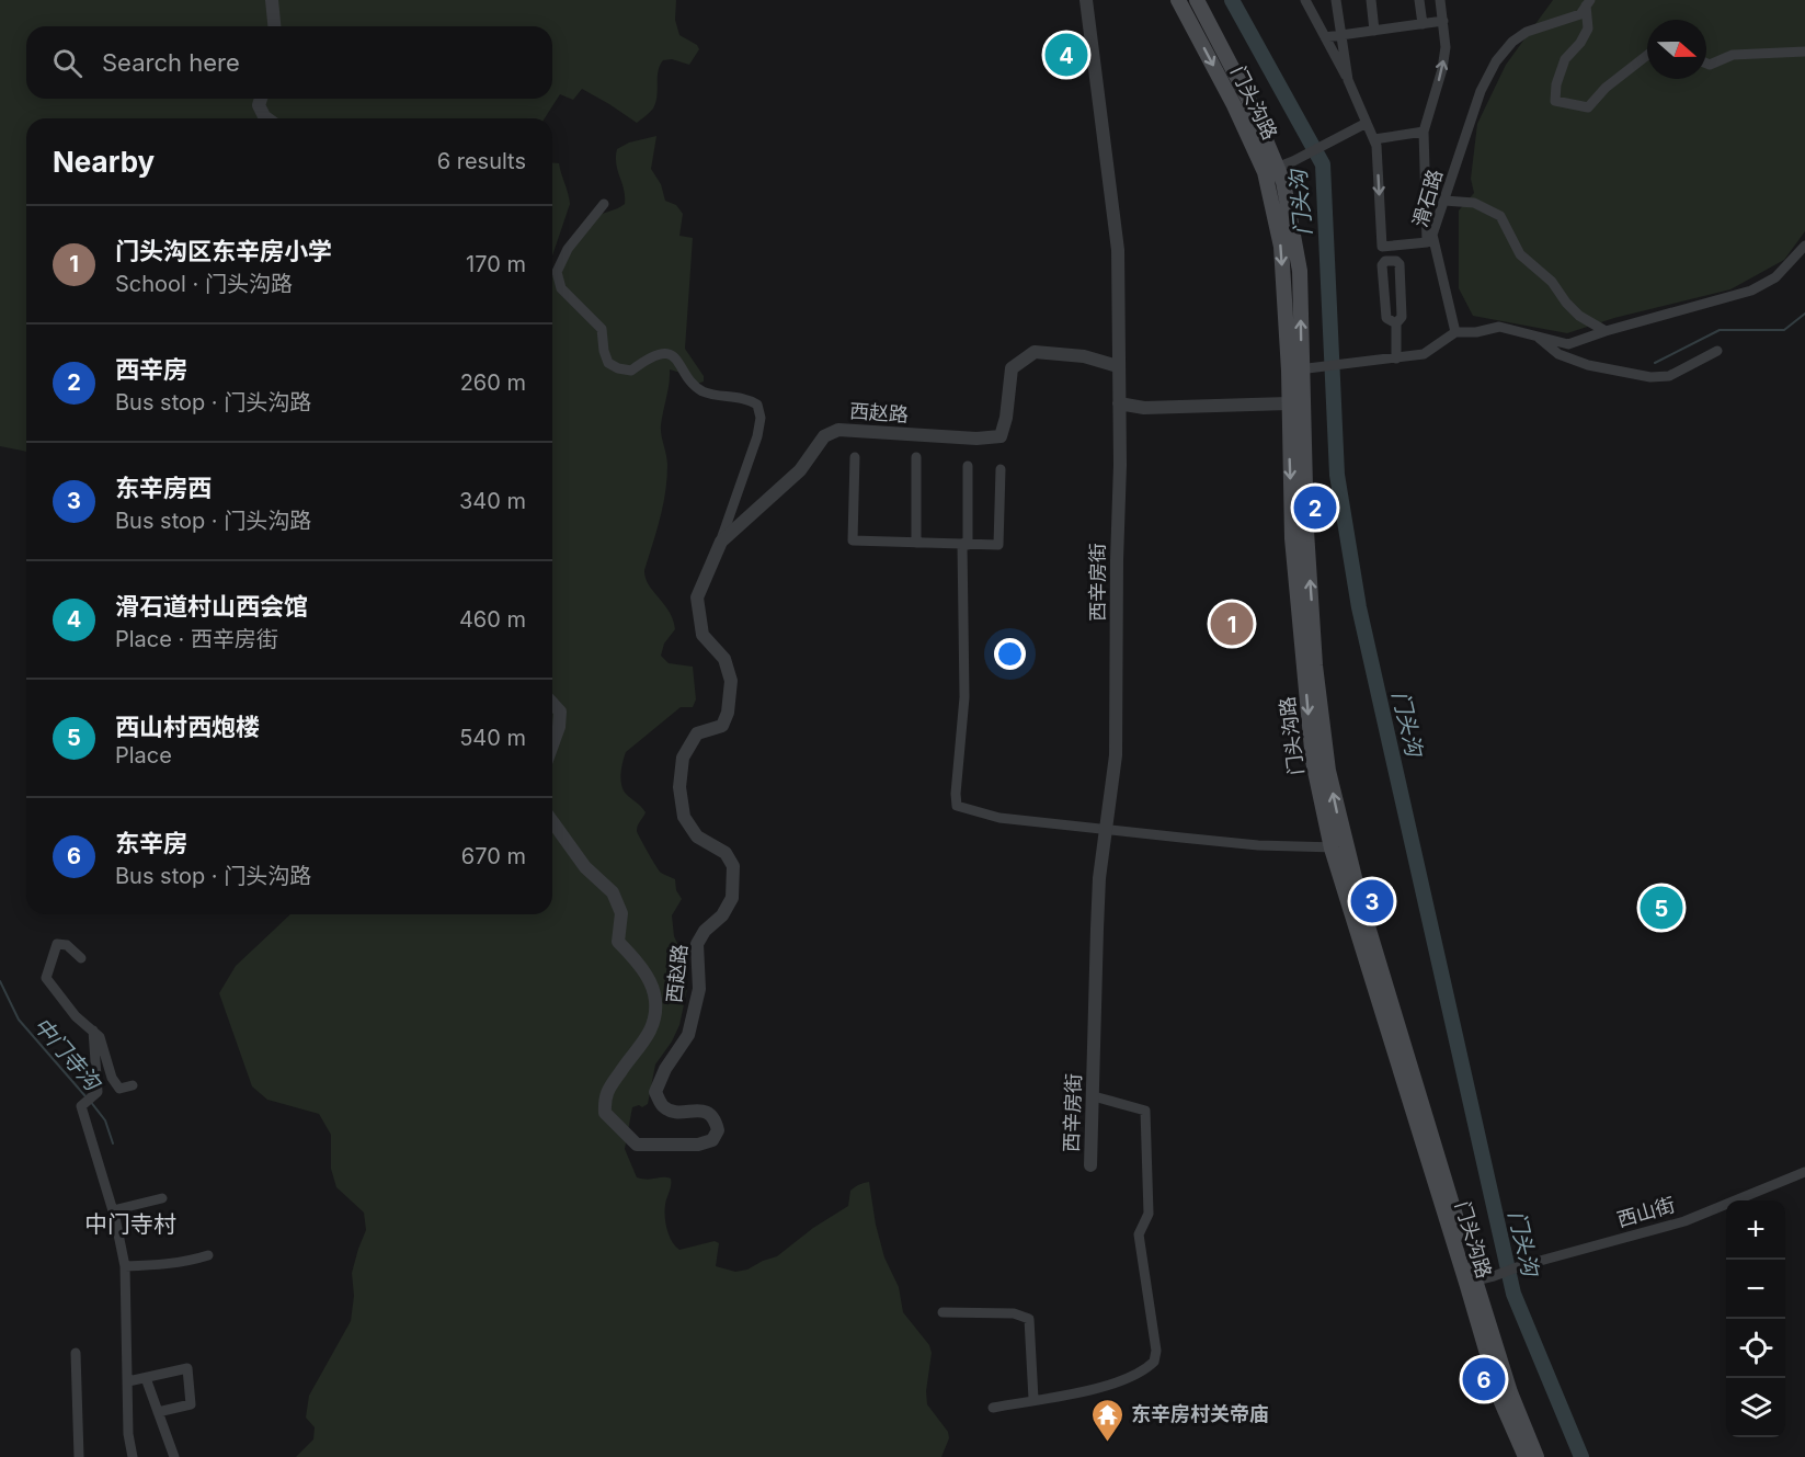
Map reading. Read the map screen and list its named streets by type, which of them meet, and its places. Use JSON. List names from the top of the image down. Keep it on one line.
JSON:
{"streets":{"main road":["门头沟路"],"street":["滑石路","西赵路","西辛房街","西山街"]},"crossings":[["门头沟路","西山街"],["西赵路","西辛房街"]],"districts":["中门寺村"],"water":["门头沟","中门寺沟"],"places":{"temple":["东辛房村关帝庙"]},"north":"right","page":{"search":"Search here","pins":["4","2","1","3","5","6"],"heading":["Nearby","6 results"],"list":[{"mark":"1","name":"门头沟区东辛房小学","note":"School · 门头沟路","value":"170 m"},{"mark":"2","name":"西辛房","note":"Bus stop · 门头沟路","value":"260 m"},{"mark":"3","name":"东辛房西","note":"Bus stop · 门头沟路","value":"340 m"},{"mark":"4","name":"滑石道村山西会馆","note":"Place · 西辛房街","value":"460 m"},{"mark":"5","name":"西山村西炮楼","note":"Place","value":"540 m"},{"mark":"6","name":"东辛房","note":"Bus stop · 门头沟路","value":"670 m"}],"map_buttons":["+","−"]}}
